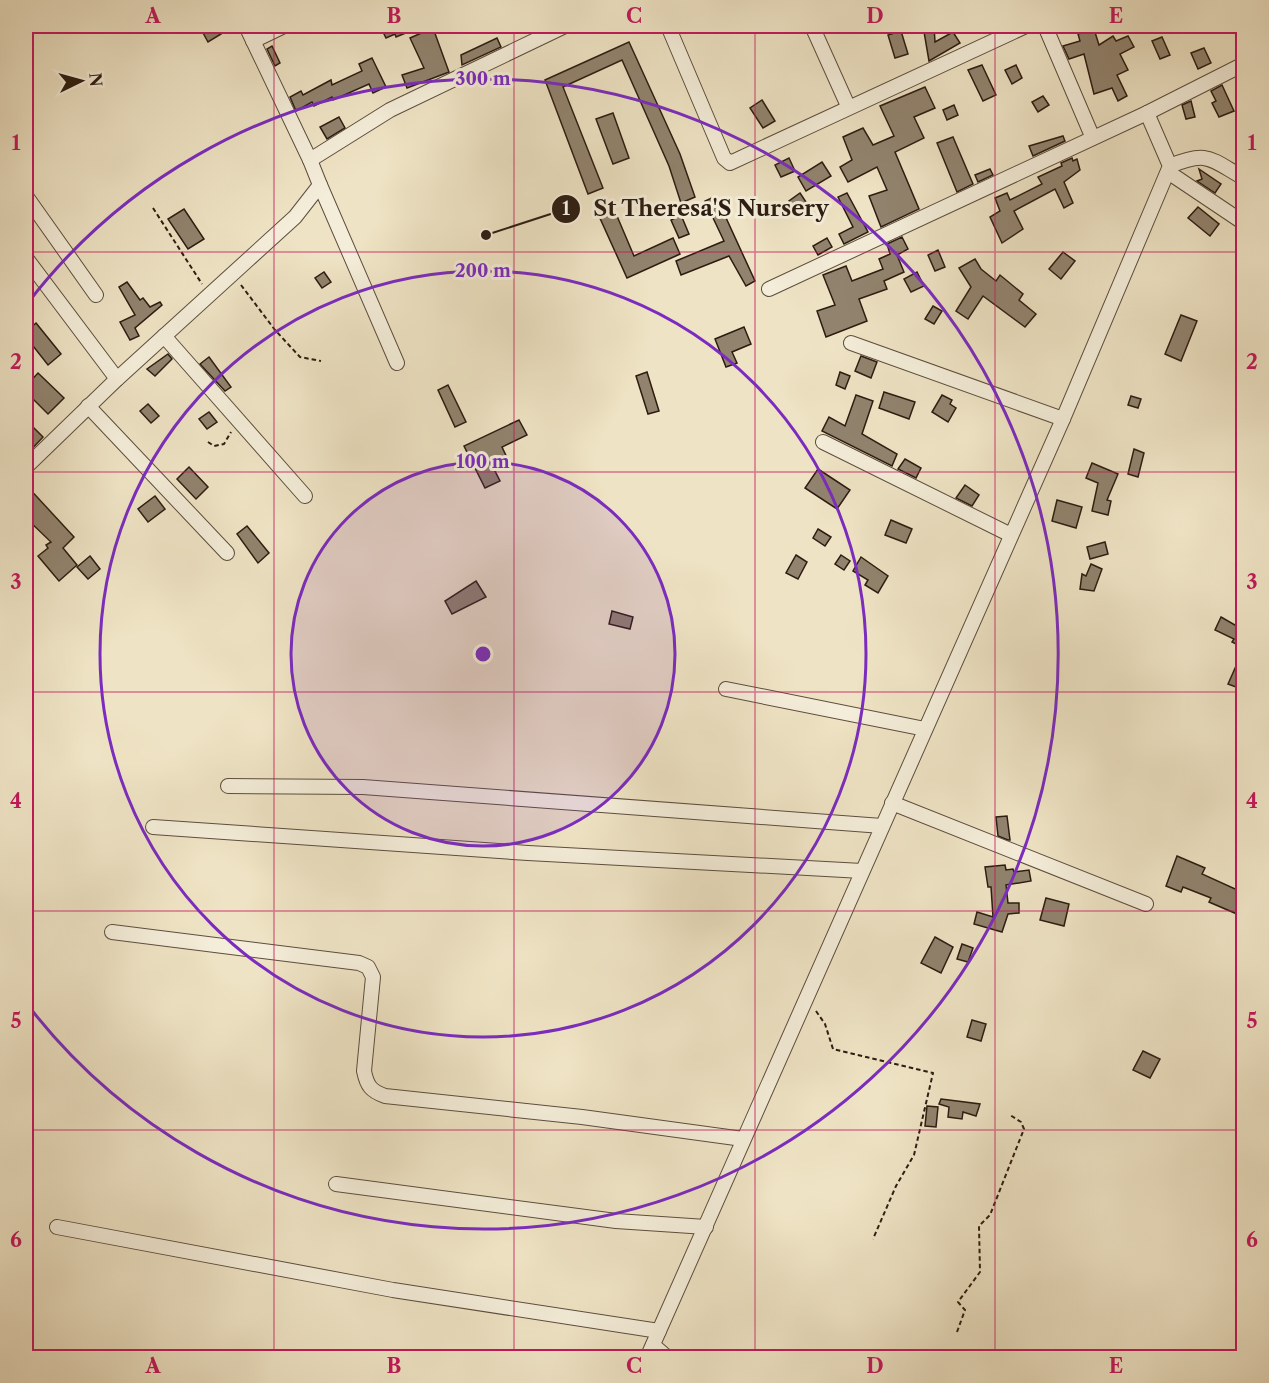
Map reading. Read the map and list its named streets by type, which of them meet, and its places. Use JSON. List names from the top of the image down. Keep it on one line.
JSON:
{"places":["St Theresa'S Nursery"],"north":"right","grid":{"columns":["A","B","C","D","E"],"rows":["1","2","3","4","5","6"]},"rings":["300 m","200 m","100 m"]}
